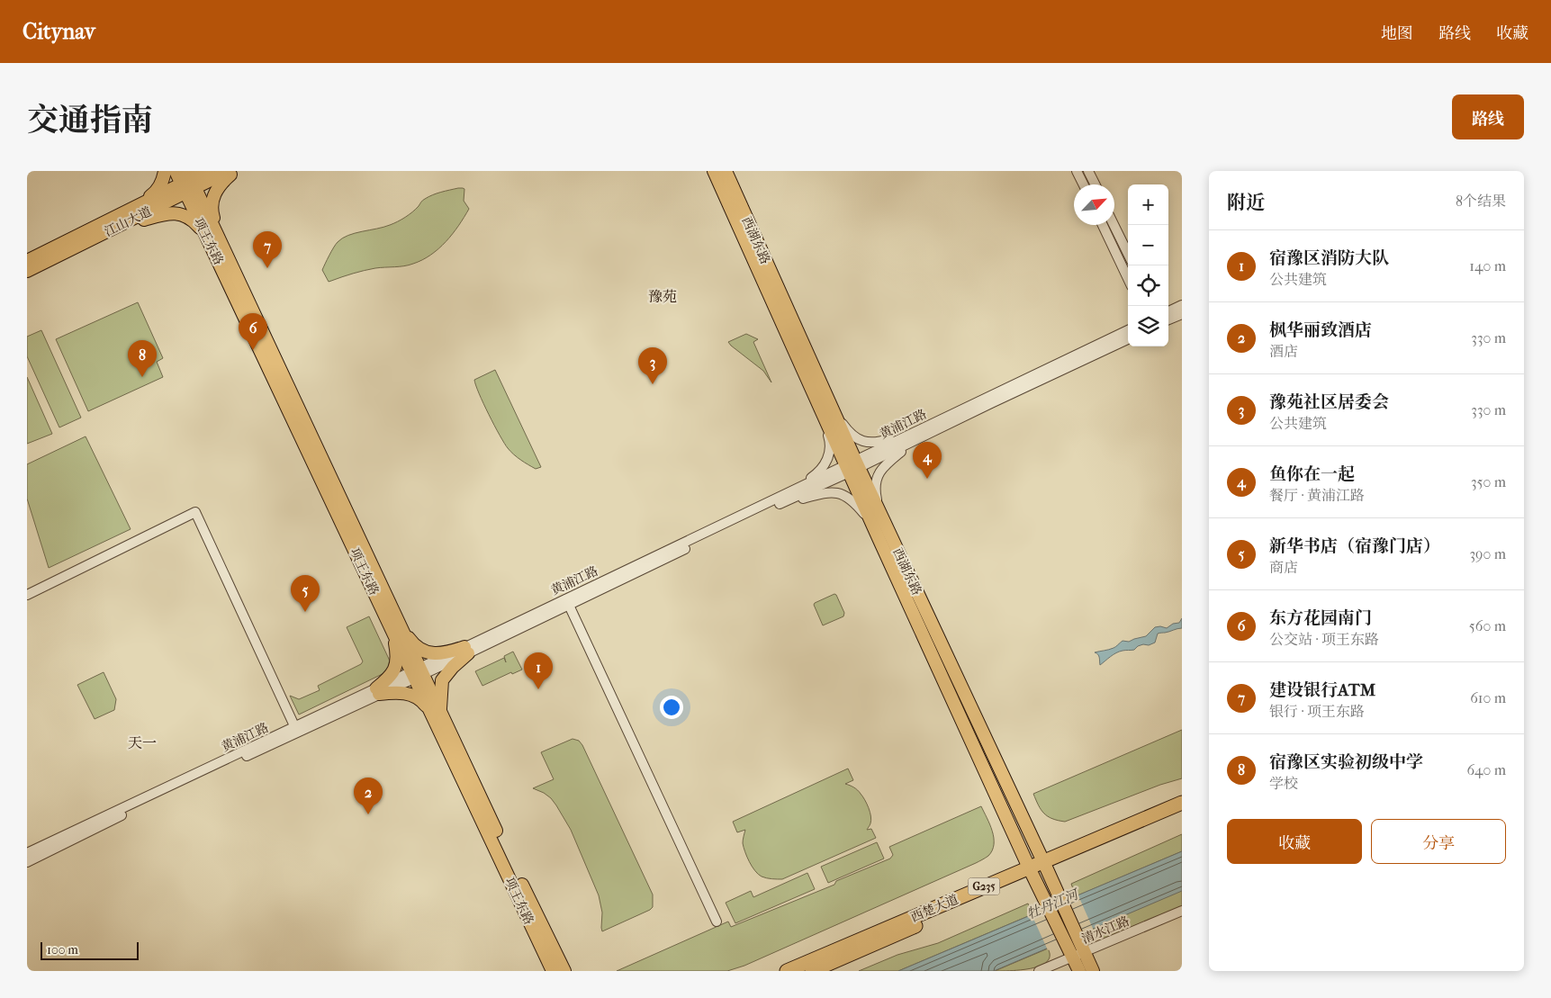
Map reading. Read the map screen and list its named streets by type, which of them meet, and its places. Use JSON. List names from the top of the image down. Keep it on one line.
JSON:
{"streets":{"highway":["G235","西楚大道"],"main road":["江山大道","西湖东路","项王东路"],"street":["黄浦江路","清水江路"]},"crossings":[["江山大道","项王东路"],["西湖东路","黄浦江路"],["西湖东路","西楚大道"],["西湖东路","清水江路"],["项王东路","黄浦江路"]],"districts":["豫苑","天一"],"water":["牡丹江河"],"scale_bar":"100 m","north":"top right","page":{"header":"Citynav","nav":["地图","路线","收藏"],"title":"交通指南","buttons":["路线",["收藏","分享"]],"heading":["附近","8个结果"],"map_buttons":["+","−"],"list":[{"mark":"1","name":"宿豫区消防大队","note":"公共建筑","value":"140 m"},{"mark":"2","name":"枫华丽致酒店","note":"酒店","value":"330 m"},{"mark":"3","name":"豫苑社区居委会","note":"公共建筑","value":"330 m"},{"mark":"4","name":"鱼你在一起","note":"餐厅 · 黄浦江路","value":"350 m"},{"mark":"5","name":"新华书店（宿豫门店）","note":"商店","value":"390 m"},{"mark":"6","name":"东方花园南门","note":"公交站 · 项王东路","value":"560 m"},{"mark":"7","name":"建设银行ATM","note":"银行 · 项王东路","value":"610 m"},{"mark":"8","name":"宿豫区实验初级中学","note":"学校","value":"640 m"}],"pins":["7","6","8","3","4","5","1","2"],"scale":"100 m"}}
